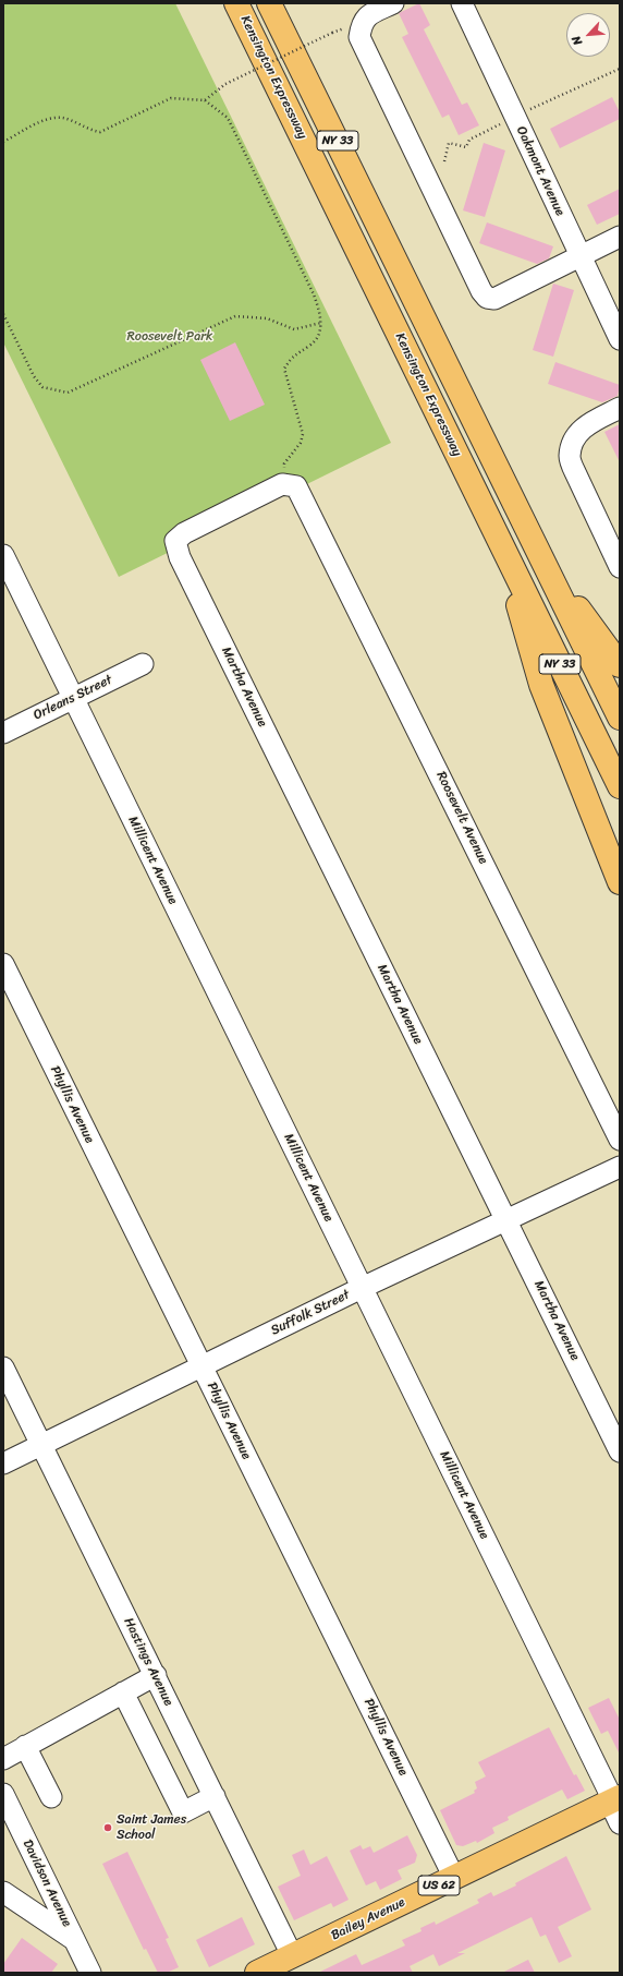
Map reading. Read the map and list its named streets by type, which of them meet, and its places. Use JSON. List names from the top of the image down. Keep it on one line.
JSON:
{"streets":{"main road":["Kensington Expressway","NY 33","US 62","Bailey Avenue"],"street":["Oakmont Avenue","Martha Avenue","Orleans Street","Roosevelt Avenue","Millicent Avenue","Phyllis Avenue","Suffolk Street","Hastings Avenue","Davidson Avenue"]},"crossings":[["Martha Avenue","Roosevelt Avenue"],["Martha Avenue","Suffolk Street"],["Orleans Street","Millicent Avenue"],["Millicent Avenue","Suffolk Street"],["Millicent Avenue","Bailey Avenue"],["Phyllis Avenue","Suffolk Street"],["Phyllis Avenue","Bailey Avenue"],["Suffolk Street","Hastings Avenue"],["Hastings Avenue","Bailey Avenue"]],"parks":["Roosevelt Park"],"places":["Saint James School"],"north":"bottom left"}
